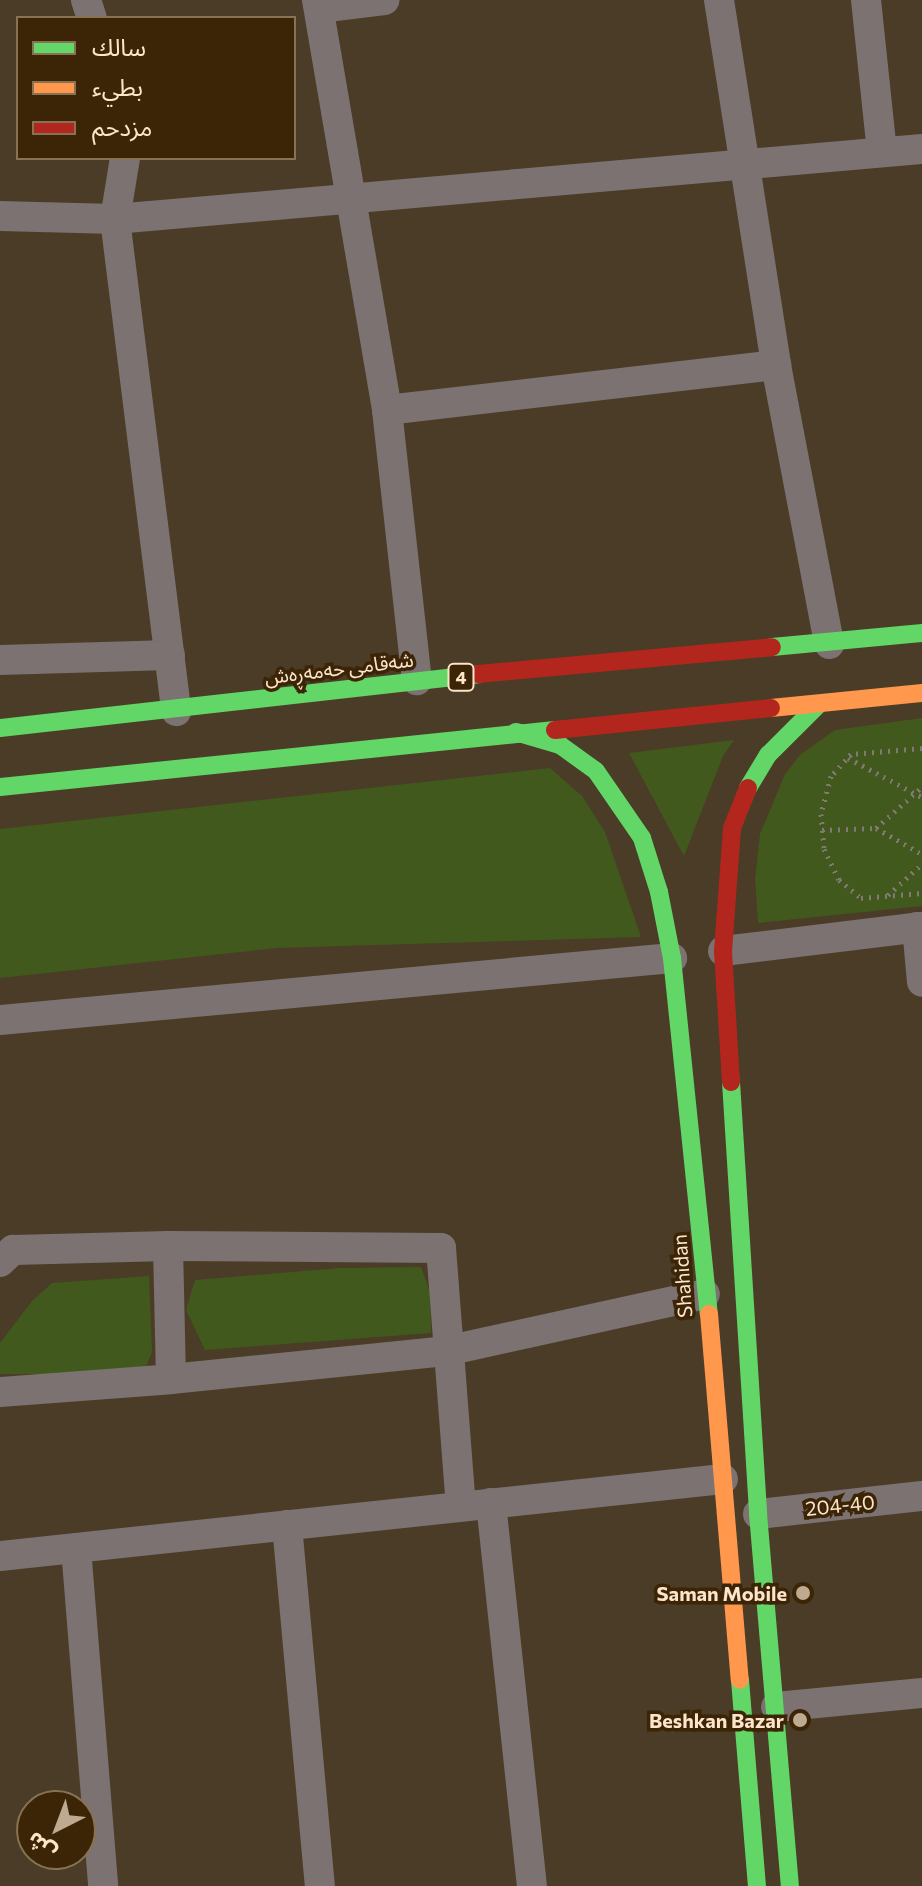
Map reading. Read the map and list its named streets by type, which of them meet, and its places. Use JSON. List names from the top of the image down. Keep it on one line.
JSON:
{"streets":{"main road":["شەقامی حەمەڕەش","4","Shahidan"],"street":["204-40"]},"places":["Saman Mobile","Beshkan Bazar"],"legend":["سالك","بطيء","مزدحم"],"north":"bottom left"}
